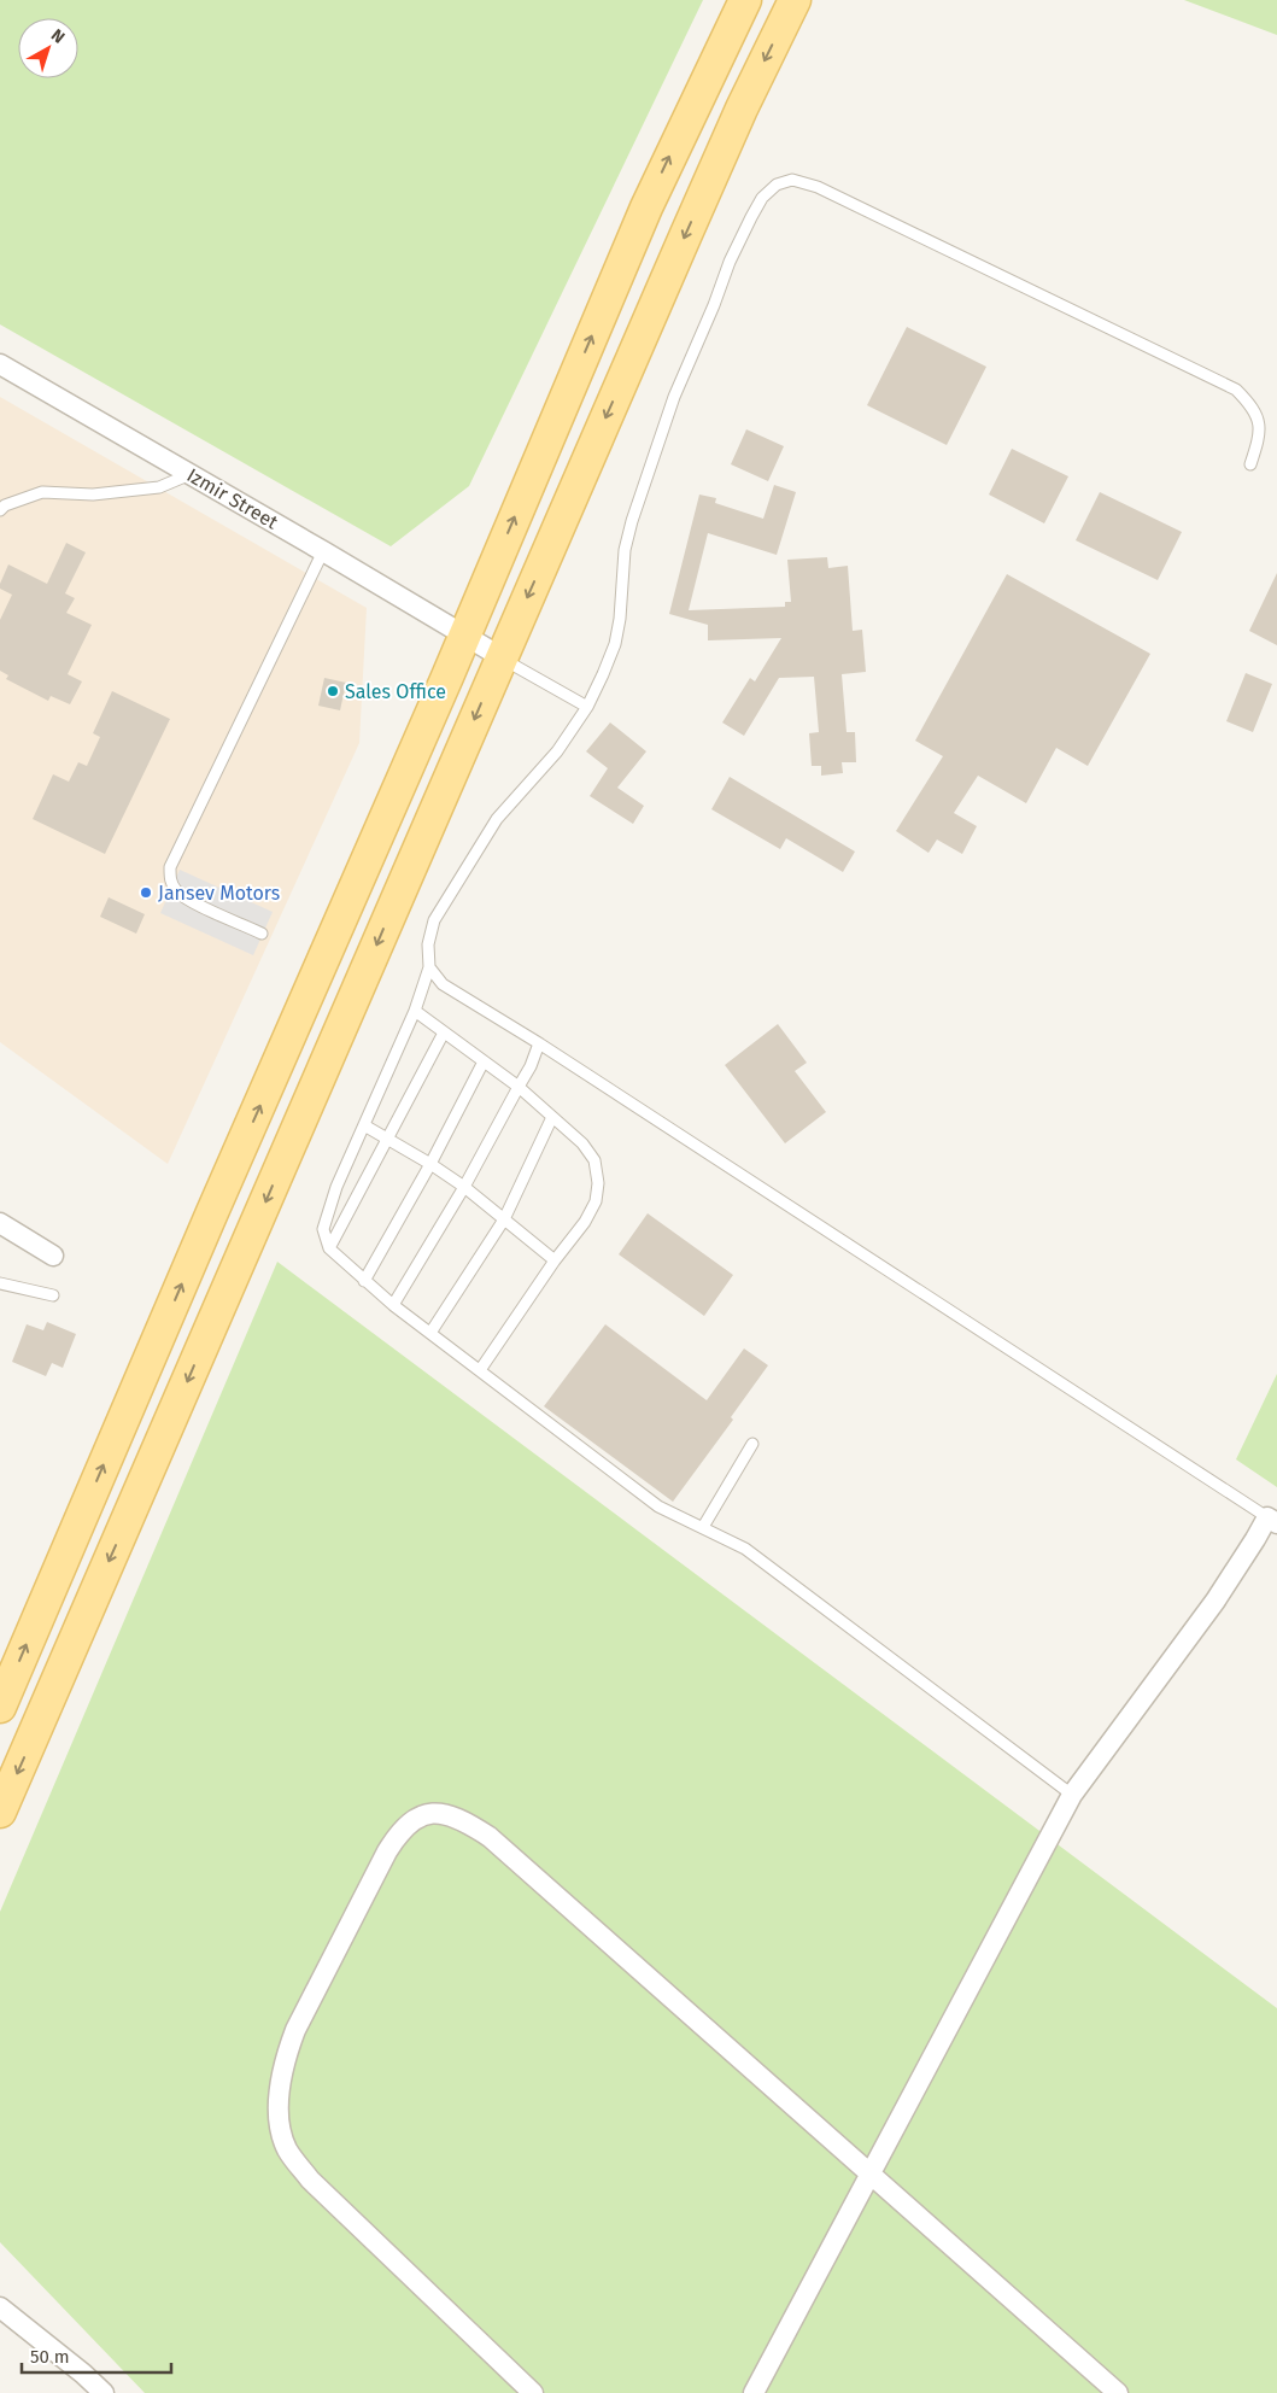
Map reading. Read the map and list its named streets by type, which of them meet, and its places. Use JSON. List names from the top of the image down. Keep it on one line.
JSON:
{"streets":{"street":["Izmir Street"]},"places":["Sales Office","Jansev Motors"],"scale_bar":"50 m","north":"top right"}
